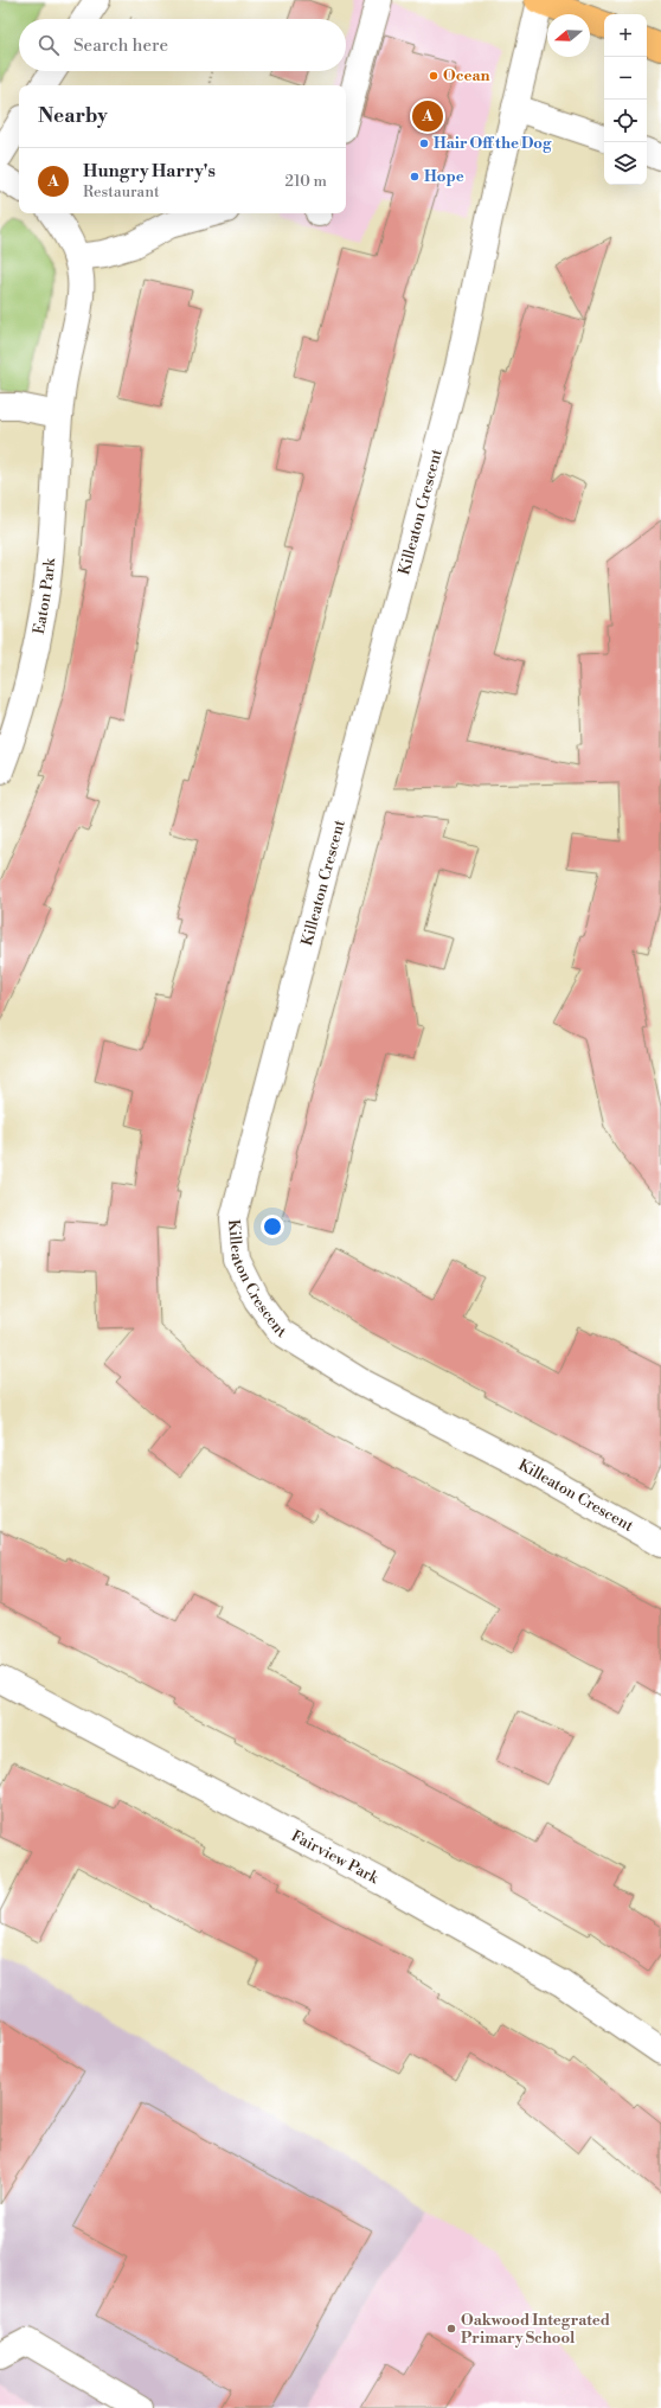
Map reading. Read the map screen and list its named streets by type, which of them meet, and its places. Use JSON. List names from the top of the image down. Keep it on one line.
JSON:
{"streets":{"street":["Killeaton Crescent","Eaton Park","Fairview Park"]},"places":["Ocean","Hair Off the Dog","Hope","Oakwood Integrated Primary School"],"north":"left","page":{"map_buttons":["+","−"],"search":"Search here","heading":"Nearby","pins":"A","list":[{"mark":"A","name":"Hungry Harry's","note":"Restaurant","value":"210 m"}]}}
